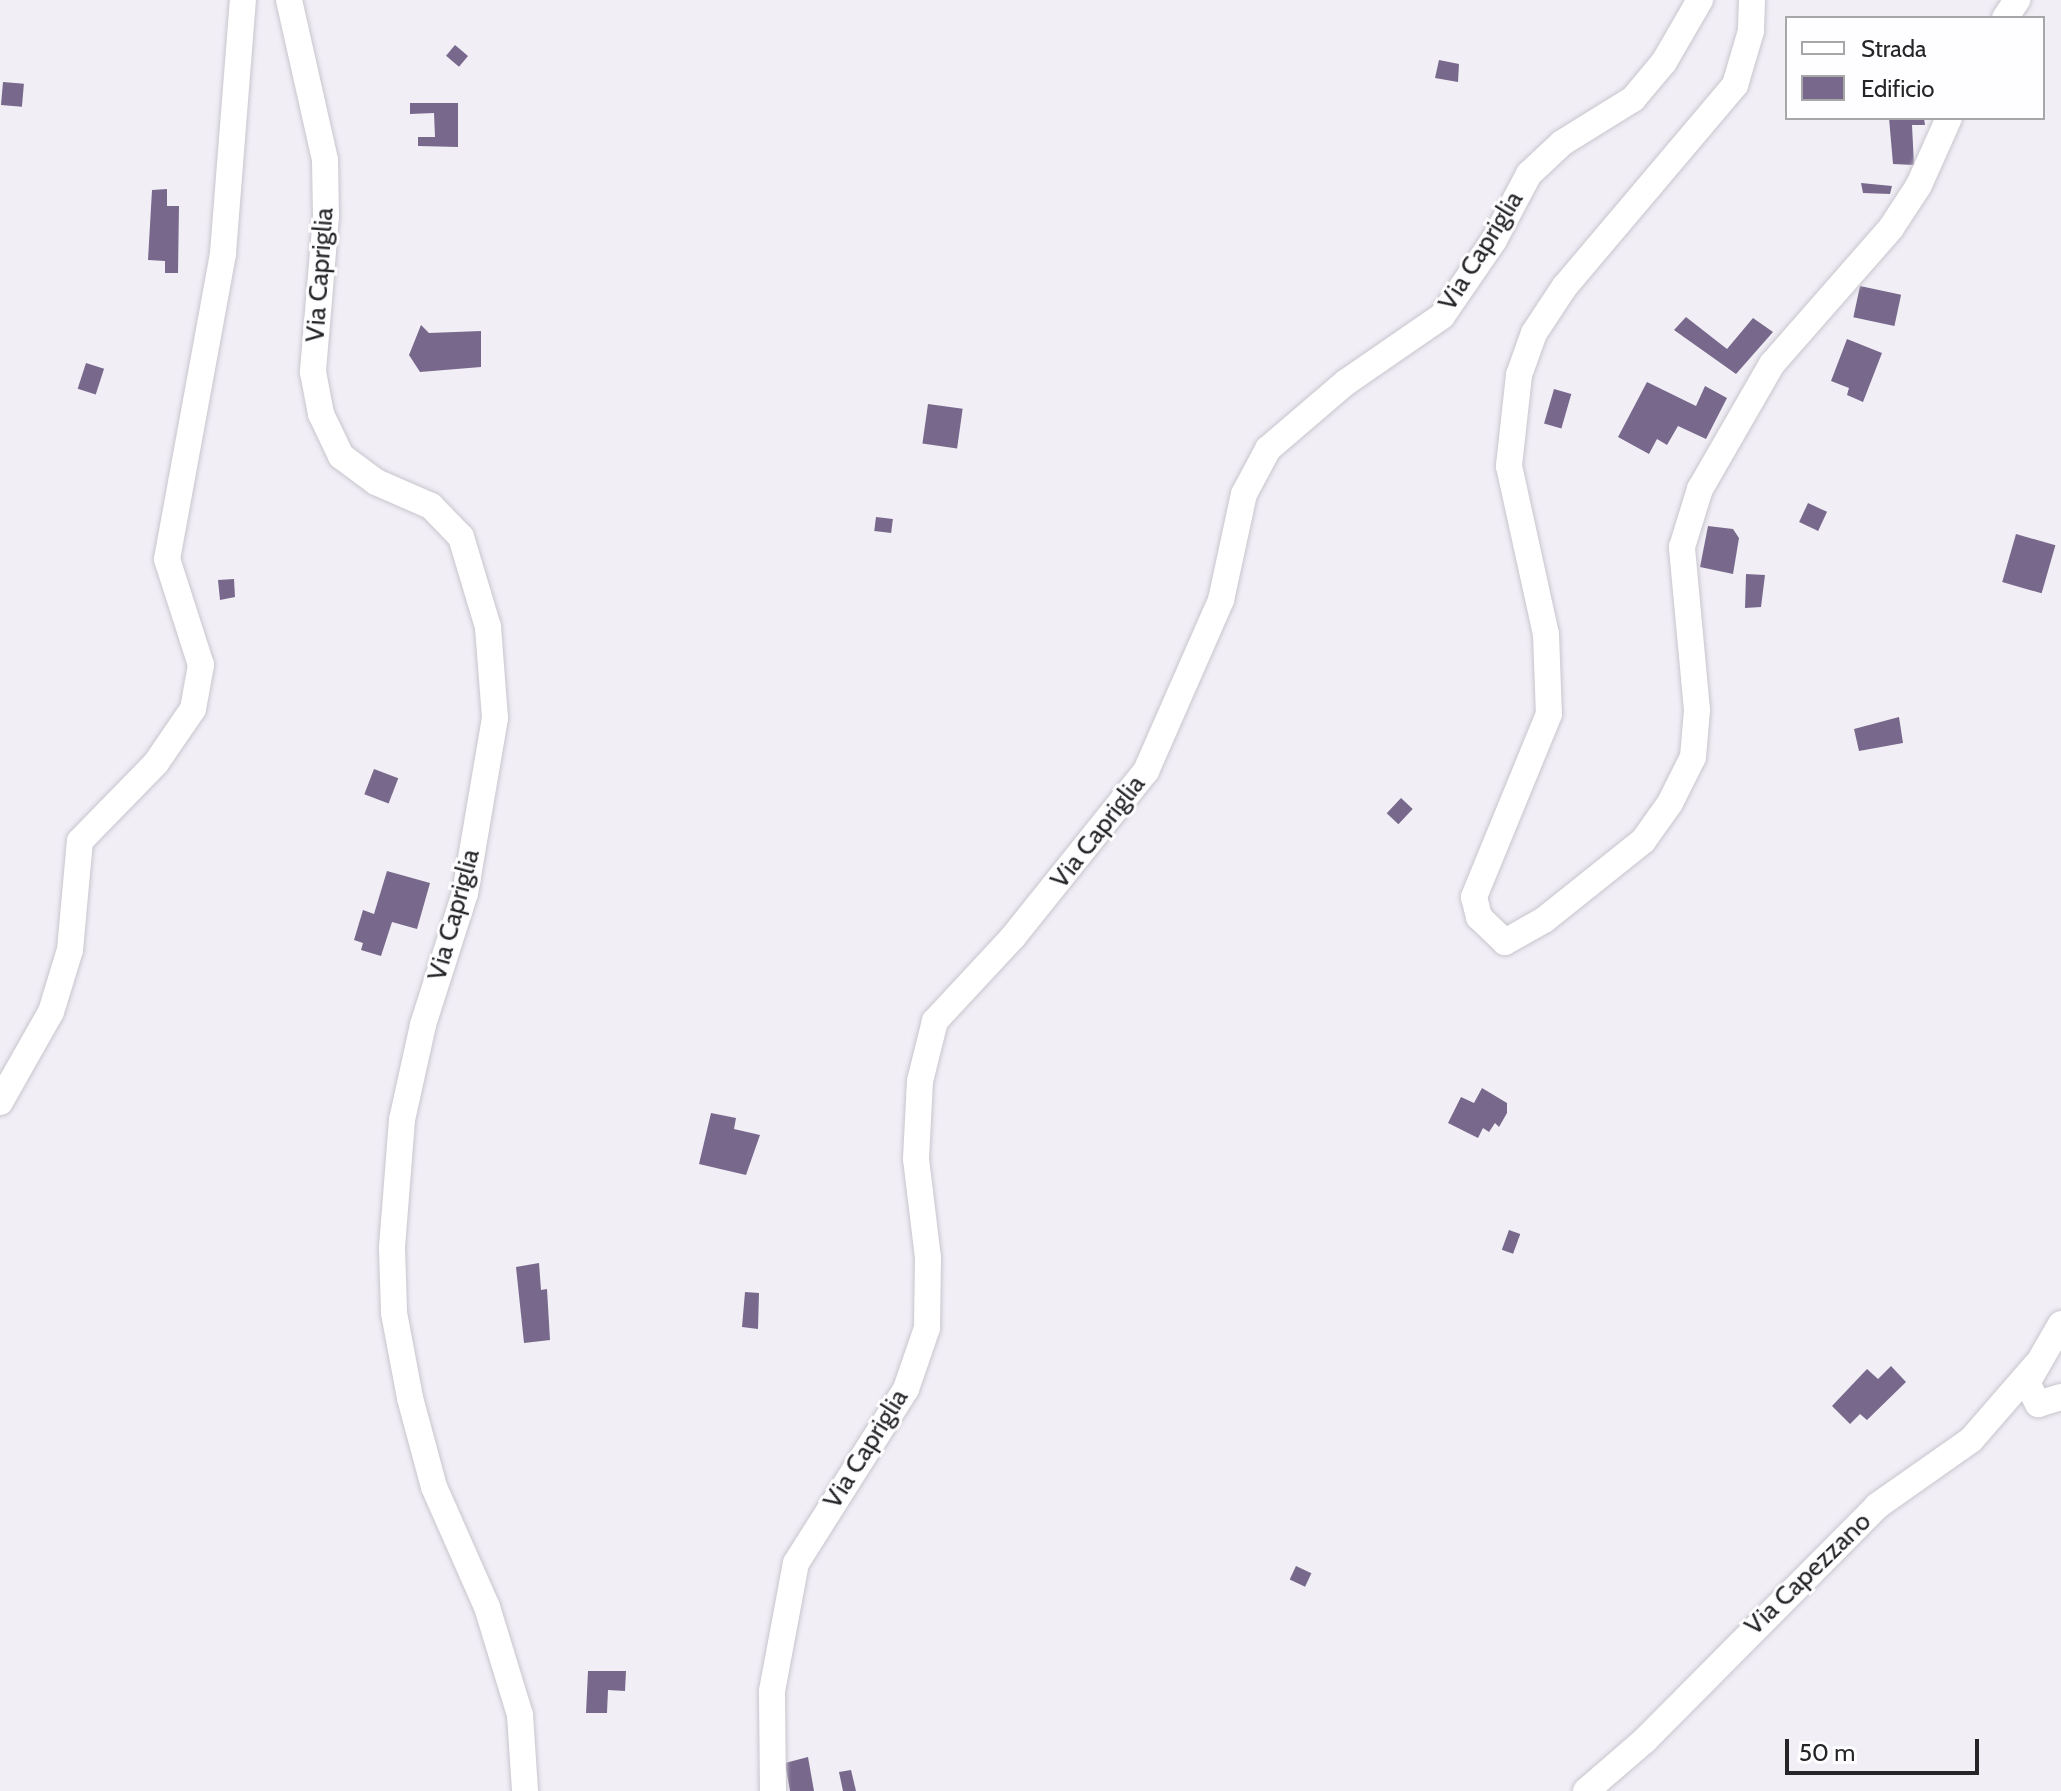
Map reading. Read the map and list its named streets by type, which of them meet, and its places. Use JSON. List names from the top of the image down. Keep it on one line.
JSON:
{"streets":{"street":["Via Capriglia","Via Capezzano"]},"legend":["Strada","Edificio"],"scale_bar":"50 m"}
